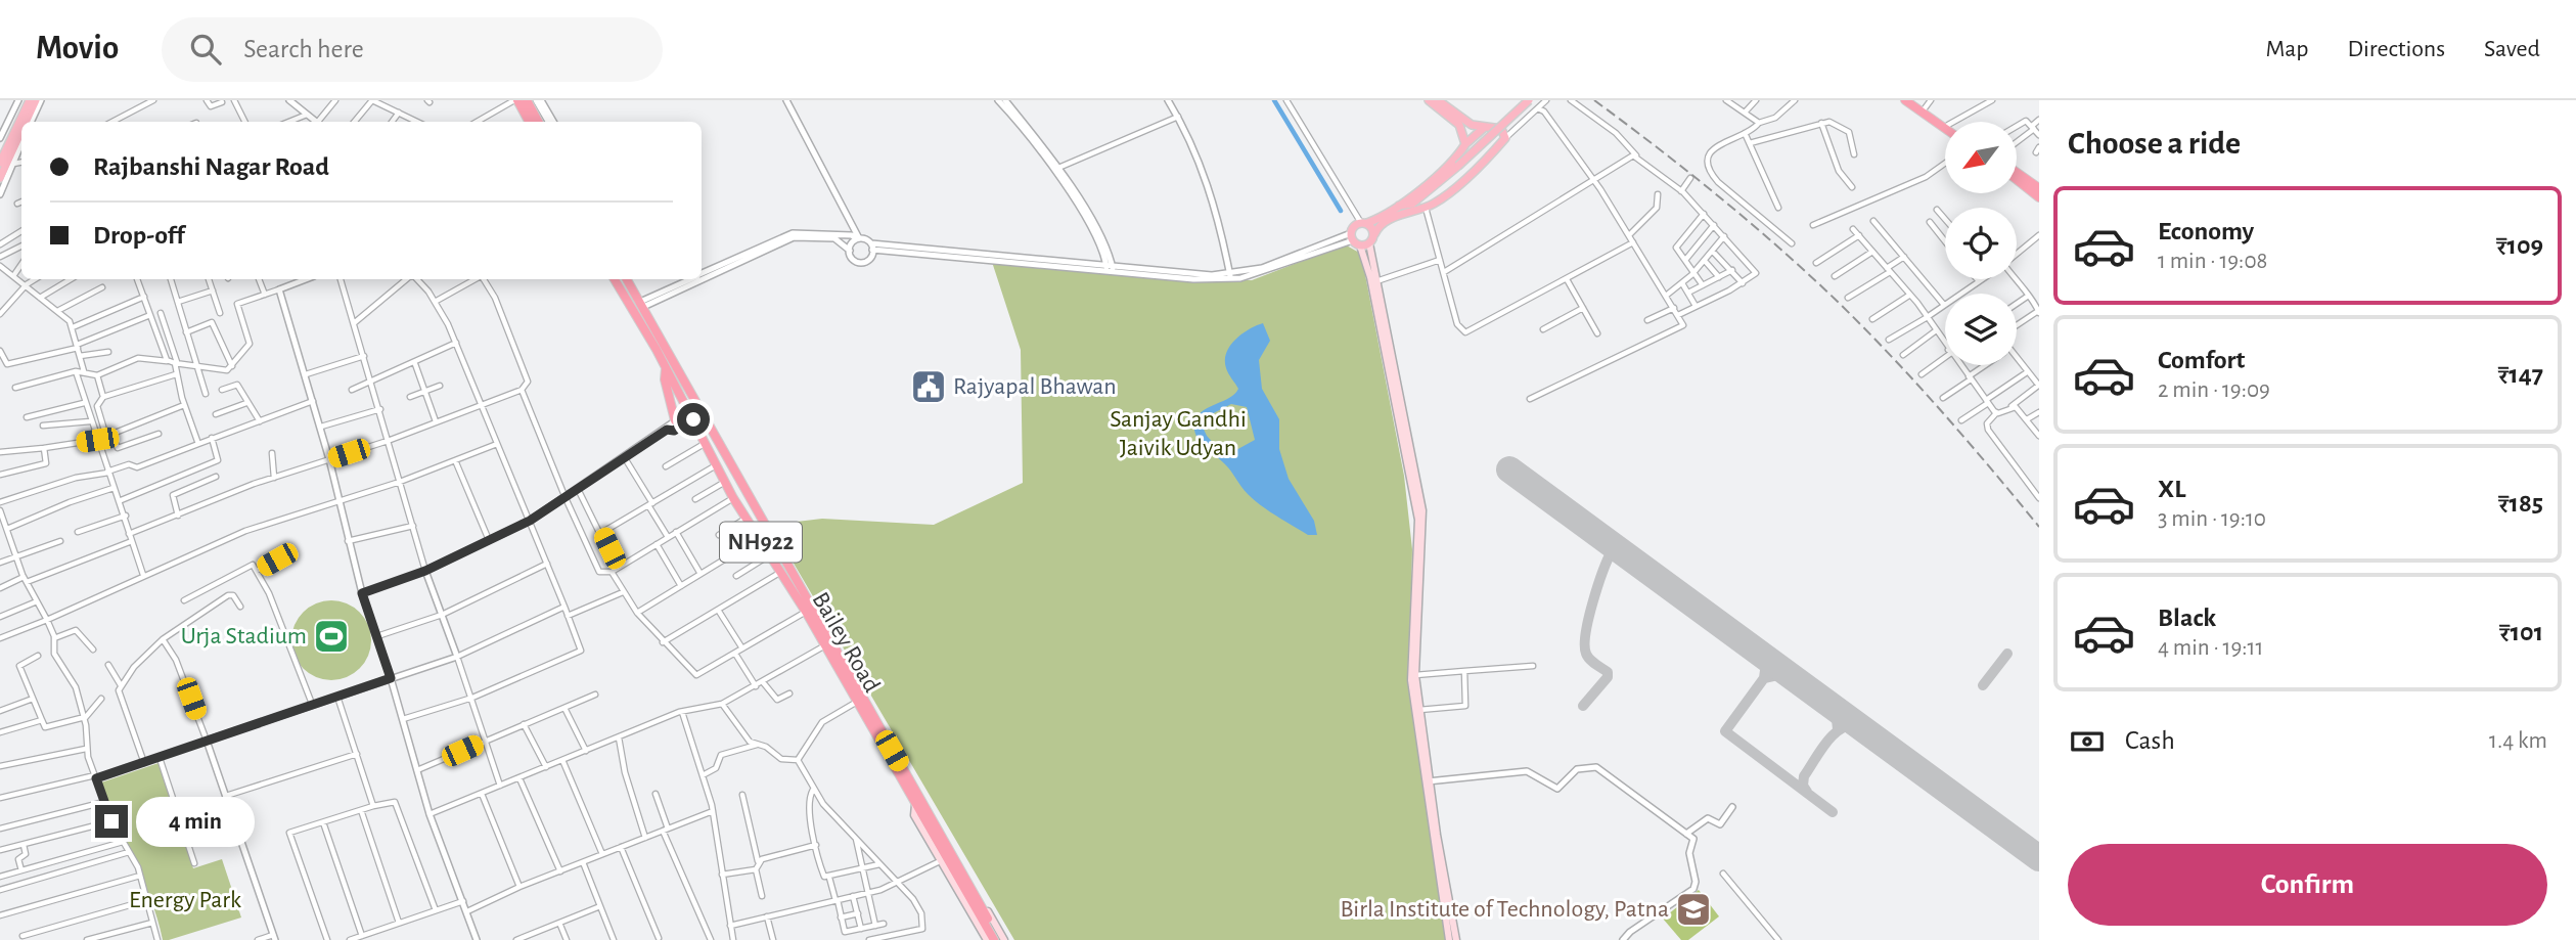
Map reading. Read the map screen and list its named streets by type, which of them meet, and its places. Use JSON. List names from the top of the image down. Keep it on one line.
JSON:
{"streets":{"highway":["NH922","Bailey Road"]},"crossings":[["NH922","Bailey Road"]],"parks":["Sanjay Gandhi Jaivik Udyan","Energy Park"],"places":{"public building":["Rajyapal Bhawan"],"sports":["Urja Stadium"],"school or university":["Birla Institute of Technology, Patna"]},"north":"bottom left","page":{"header":"Movio","search":"Search here","nav":["Map","Directions","Saved"],"heading":"Choose a ride","banner":["Rajbanshi Nagar Road","Drop-off"],"list":[{"name":"Economy","note":"1 min · 19:08","value":"₹109"},{"name":"Comfort","note":"2 min · 19:09","value":"₹147"},{"name":"XL","note":"3 min · 19:10","value":"₹185"},{"name":"Black","note":"4 min · 19:11","value":"₹101"}],"pay":["Cash","1.4 km"],"bubble":"4 min","buttons":"Confirm"}}
